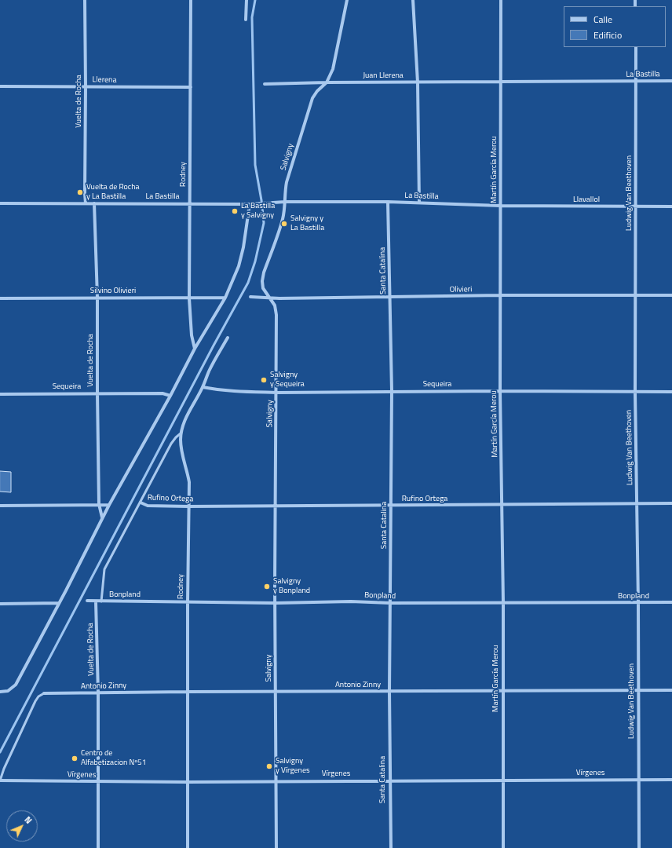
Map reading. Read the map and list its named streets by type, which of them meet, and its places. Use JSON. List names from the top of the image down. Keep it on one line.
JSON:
{"streets":{"street":["La Bastilla","Juan Llerena","Llerena","Vuelta de Rocha","Salvigny","Martín García Merou","Rodney","Ludwig Van Beethoven","Llavallol","Santa Catalina","Olivieri","Silvino Olivieri","Sequeira","Rufino Ortega","Bonpland","Antonio Zinny","Vírgenes"]},"crossings":[["La Bastilla","Juan Llerena"],["La Bastilla","Vuelta de Rocha"],["La Bastilla","Salvigny"],["La Bastilla","Martín García Merou"],["La Bastilla","Rodney"],["La Bastilla","Ludwig Van Beethoven"],["La Bastilla","Llavallol"],["La Bastilla","Santa Catalina"],["Juan Llerena","Salvigny"],["Juan Llerena","Martín García Merou"],["Llerena","Vuelta de Rocha"],["Llerena","Rodney"],["Vuelta de Rocha","Silvino Olivieri"],["Vuelta de Rocha","Sequeira"],["Vuelta de Rocha","Bonpland"],["Vuelta de Rocha","Antonio Zinny"],["Vuelta de Rocha","Vírgenes"],["Salvigny","Olivieri"],["Salvigny","Sequeira"],["Salvigny","Rufino Ortega"],["Salvigny","Bonpland"],["Salvigny","Antonio Zinny"],["Salvigny","Vírgenes"],["Martín García Merou","Llavallol"],["Martín García Merou","Olivieri"],["Martín García Merou","Sequeira"],["Martín García Merou","Rufino Ortega"],["Martín García Merou","Bonpland"],["Martín García Merou","Antonio Zinny"],["Martín García Merou","Vírgenes"],["Rodney","Silvino Olivieri"],["Rodney","Sequeira"],["Rodney","Rufino Ortega"],["Rodney","Bonpland"],["Rodney","Antonio Zinny"],["Rodney","Vírgenes"],["Ludwig Van Beethoven","Llavallol"],["Ludwig Van Beethoven","Olivieri"],["Ludwig Van Beethoven","Sequeira"],["Ludwig Van Beethoven","Rufino Ortega"],["Ludwig Van Beethoven","Bonpland"],["Ludwig Van Beethoven","Antonio Zinny"],["Ludwig Van Beethoven","Vírgenes"],["Santa Catalina","Olivieri"],["Santa Catalina","Sequeira"],["Santa Catalina","Rufino Ortega"],["Santa Catalina","Bonpland"],["Santa Catalina","Antonio Zinny"],["Santa Catalina","Vírgenes"]],"places":["Vuelta de Rocha y La Bastilla","La Bastilla y Salvigny","Salvigny y La Bastilla","Salvigny y Sequeira","Salvigny y Bonpland","Centro de Alfabetizacion Nº51","Salvigny y Vírgenes"],"legend":["Calle","Edificio"],"north":"top right"}
